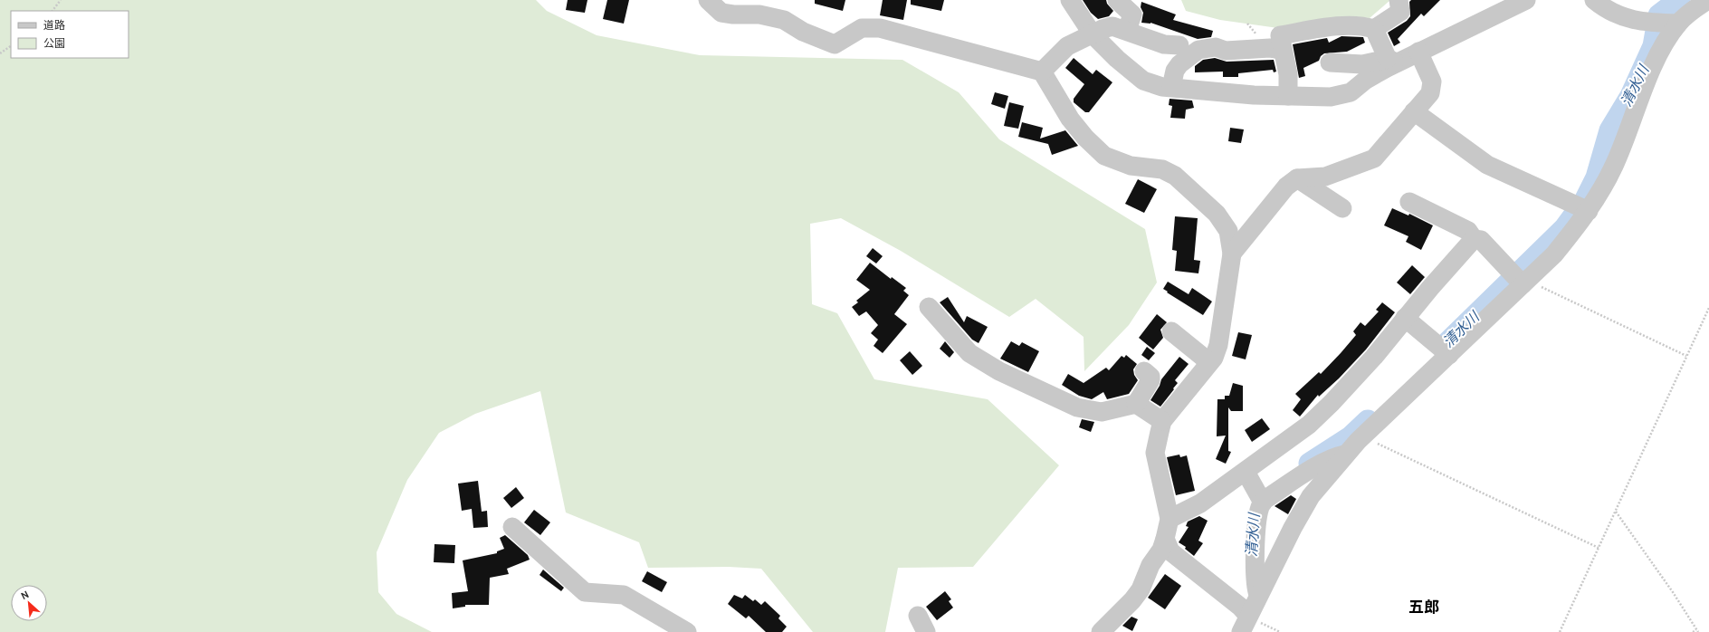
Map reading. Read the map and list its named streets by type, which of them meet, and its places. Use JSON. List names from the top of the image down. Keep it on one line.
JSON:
{"districts":["五郎"],"water":["清水川"],"legend":["道路","公園"],"north":"top left"}
